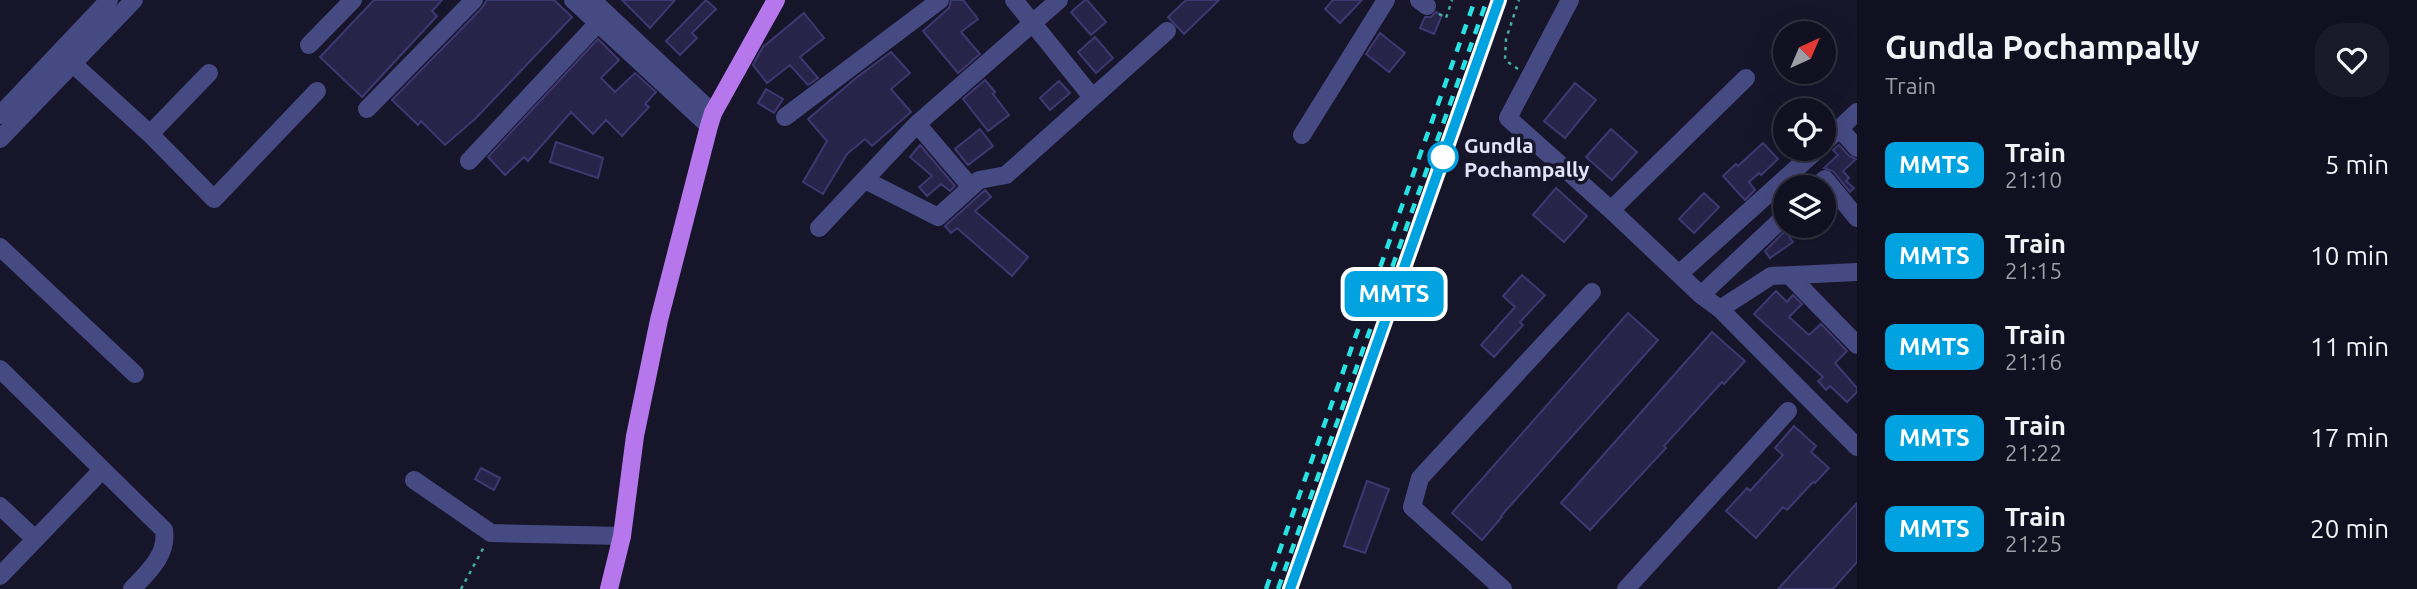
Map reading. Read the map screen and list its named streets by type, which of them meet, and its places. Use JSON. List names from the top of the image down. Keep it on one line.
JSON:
{"places":["Gundla Pochampally"],"north":"top right","page":{"on_map":"MMTS","heading":["Gundla Pochampally","Train"],"list":[{"mark":"MMTS","name":"Train","note":"21:10","value":"5 min"},{"mark":"MMTS","name":"Train","note":"21:15","value":"10 min"},{"mark":"MMTS","name":"Train","note":"21:16","value":"11 min"},{"mark":"MMTS","name":"Train","note":"21:22","value":"17 min"},{"mark":"MMTS","name":"Train","note":"21:25","value":"20 min"}]}}
